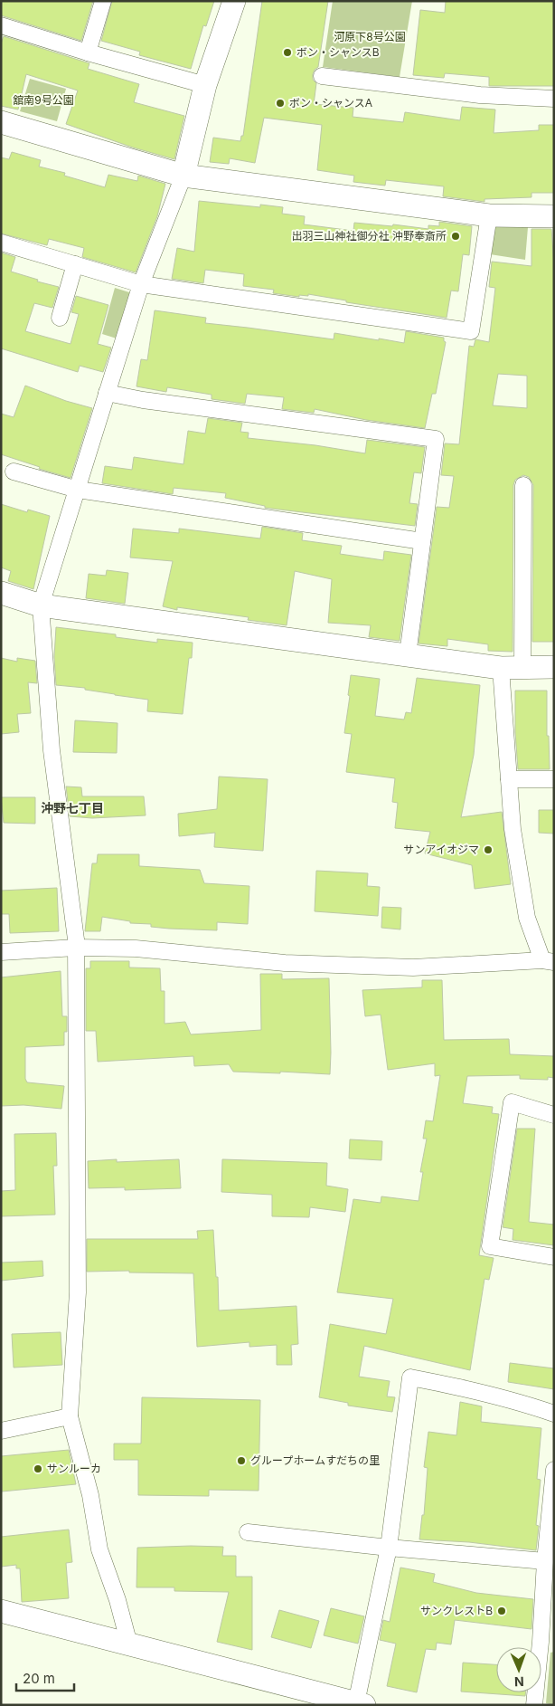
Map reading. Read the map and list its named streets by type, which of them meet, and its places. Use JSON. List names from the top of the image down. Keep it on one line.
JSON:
{"districts":["沖野七丁目"],"parks":["河原下8号公園","舘南9号公園"],"places":["ボン・シャンスB","ボン・シャンスA","出羽三山神社御分社 沖野奉斎所","サンアイオジマ","グループホームすだちの里","サンルーカ","サンクレストB"],"scale_bar":"20 m","north":"bottom"}
